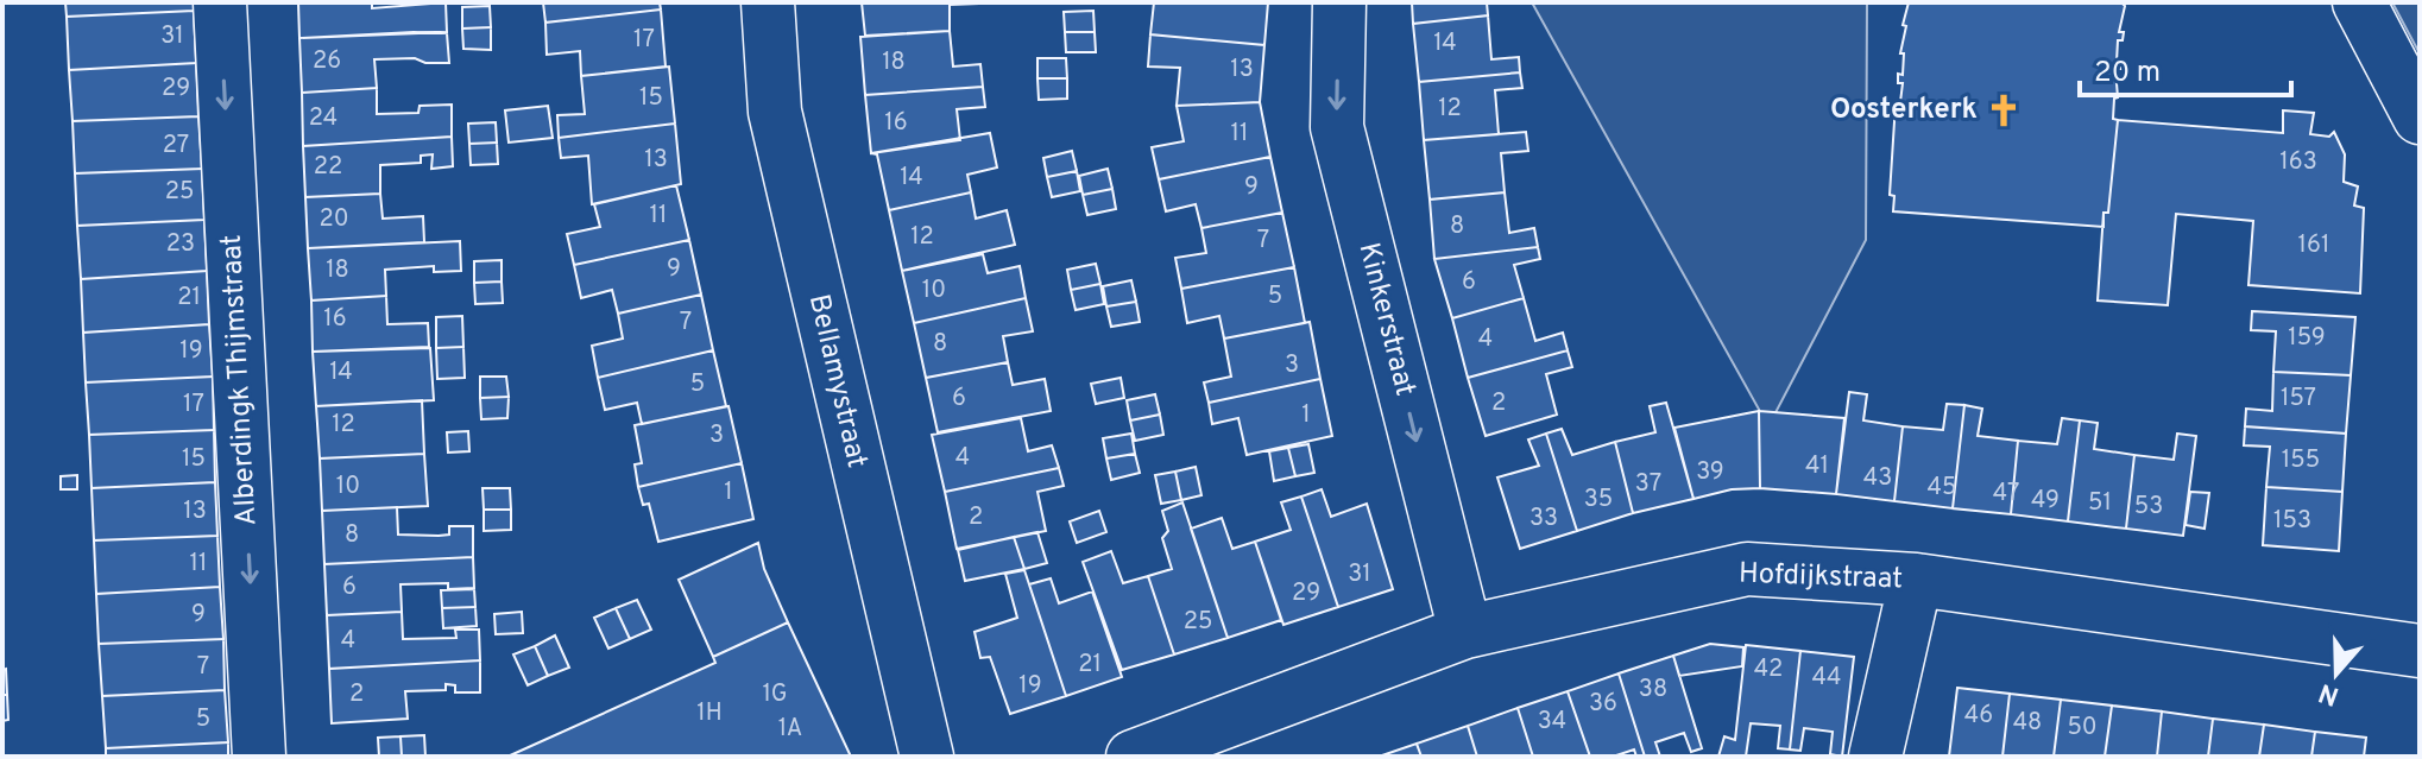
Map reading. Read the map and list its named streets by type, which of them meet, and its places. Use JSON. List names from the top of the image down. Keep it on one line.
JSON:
{"streets":{"street":["Kinkerstraat","Alberdingk Thijmstraat","Bellamystraat","Hofdijkstraat"]},"crossings":[["Kinkerstraat","Hofdijkstraat"]],"one_way":["Kinkerstraat","Alberdingk Thijmstraat"],"places":{"church":["Oosterkerk"]},"house_numbers":["31","17","14","26","18","13","29","15","12","24","16","11","27","13","163","22","14","9","25","11","20","8","12","7","23","161","9","18","6","10","5","21","16","7","159","4","8","19","3","14","5","6","157","2","17","1","12","3","4","15","155","41","39","43","37","10","45","1","47","35","49","51","53","13","2","33","153","8","11","31","6","29","9","25","4","21","7","42","44","19","38","2","1G","36","1H","46","5","34","48","50","1A"],"scale_bar":"20 m","north":"bottom"}
